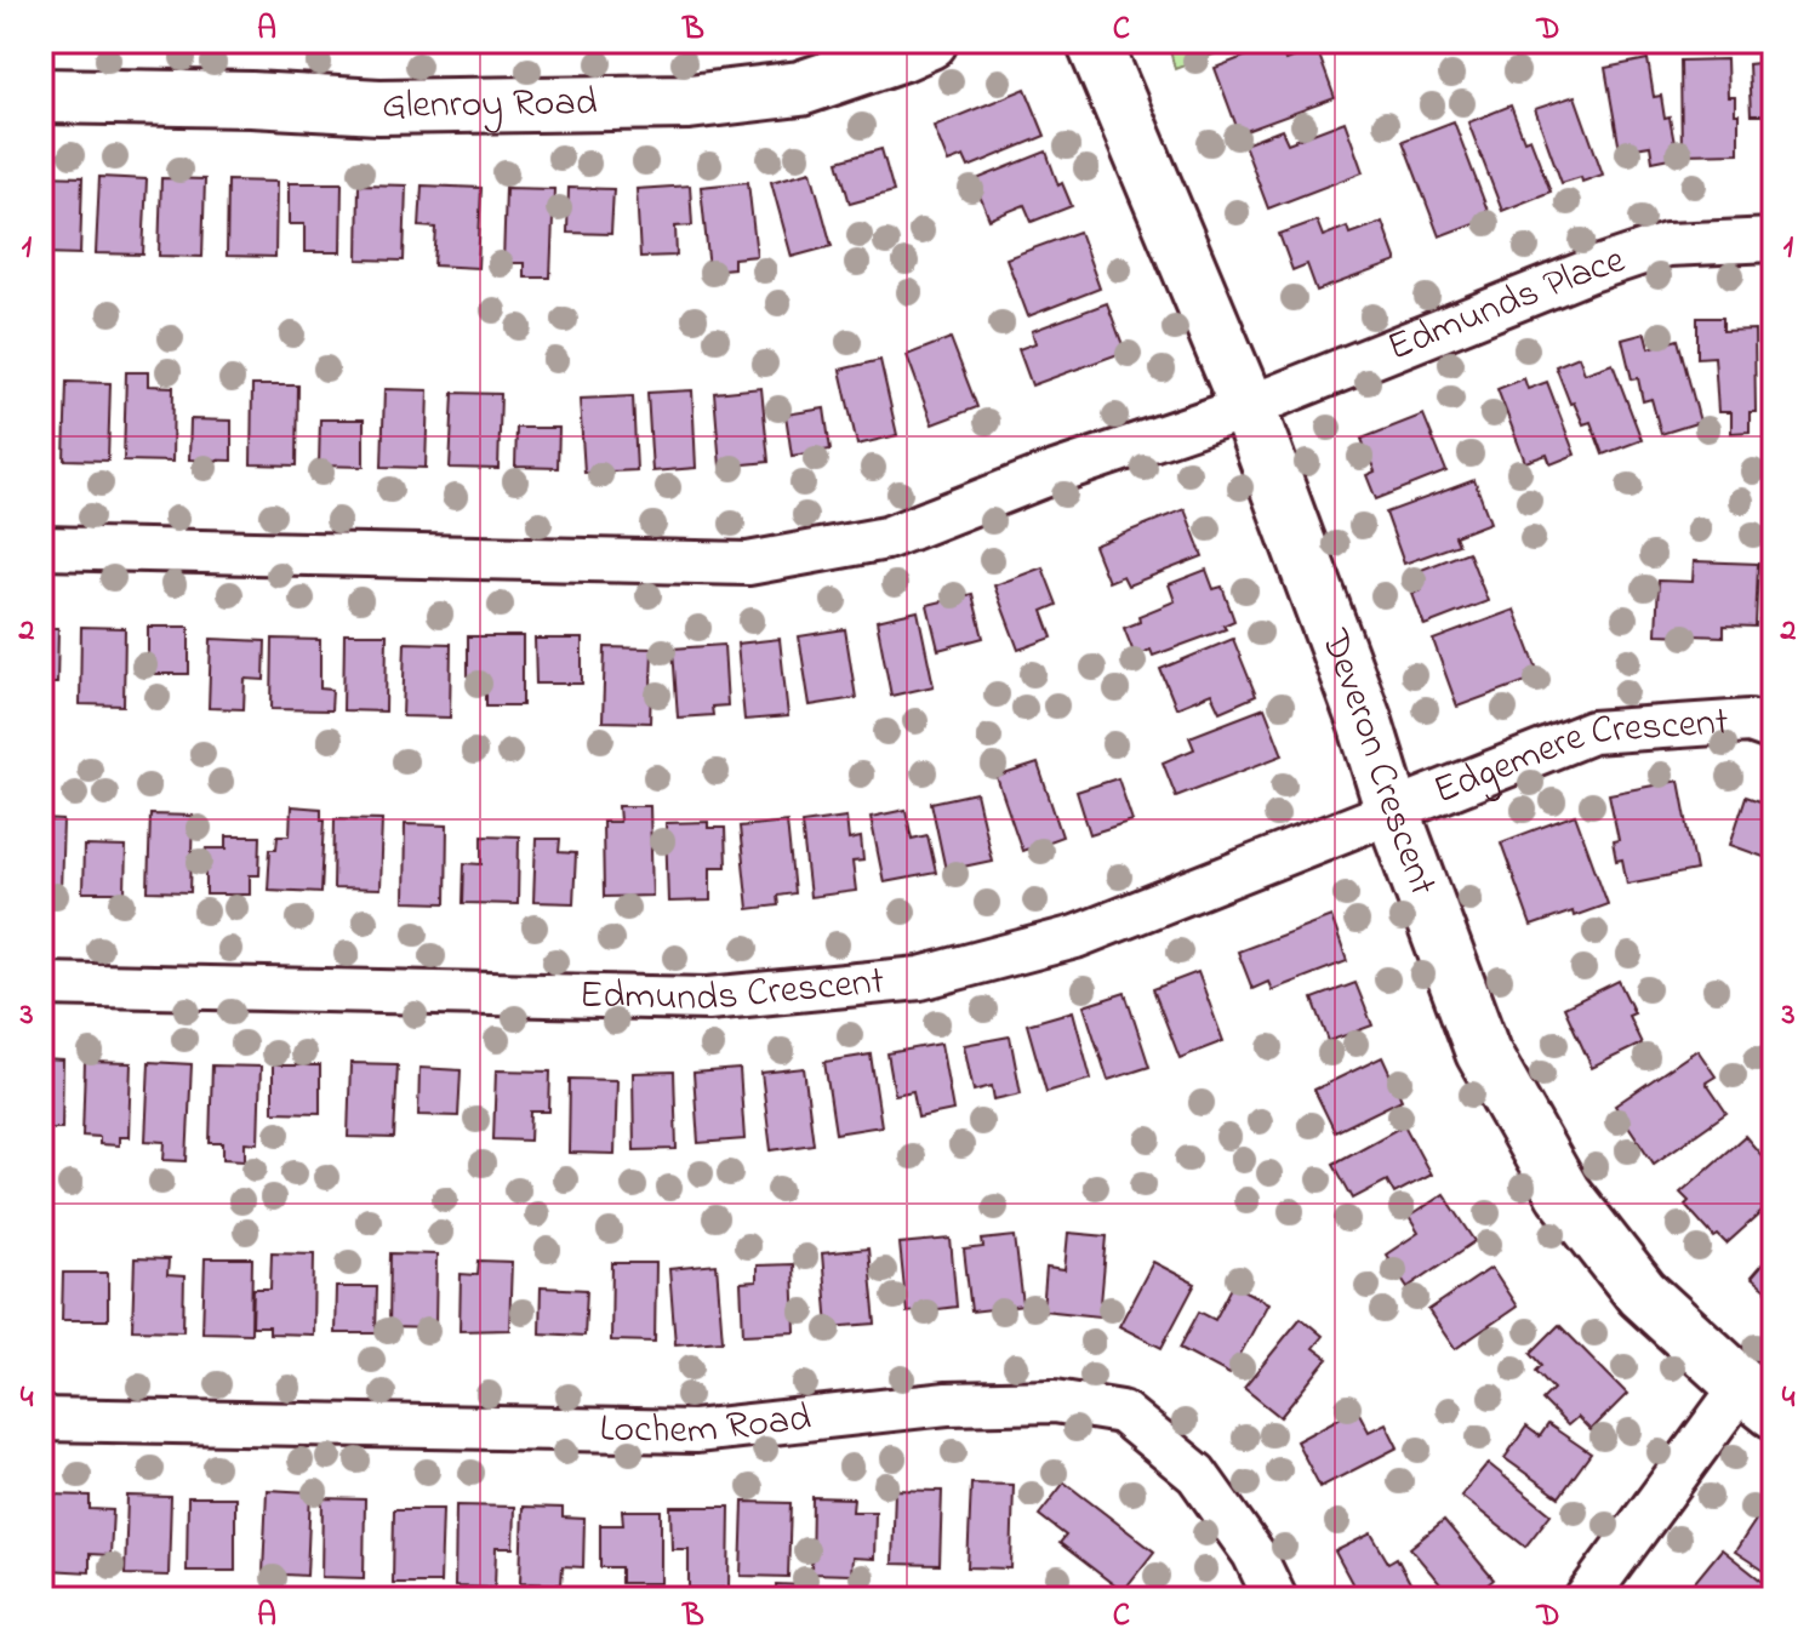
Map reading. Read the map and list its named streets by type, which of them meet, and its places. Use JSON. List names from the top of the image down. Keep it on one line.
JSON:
{"streets":{"street":["Glenroy Road","Edmunds Place","Edgemere Crescent","Deveron Crescent","Edmunds Crescent","Lochem Road"]},"crossings":[["Edmunds Place","Deveron Crescent"],["Edgemere Crescent","Deveron Crescent"],["Edgemere Crescent","Edmunds Crescent"],["Deveron Crescent","Edmunds Crescent"]],"grid":{"columns":["A","B","C","D"],"rows":["1","2","3","4"]}}
